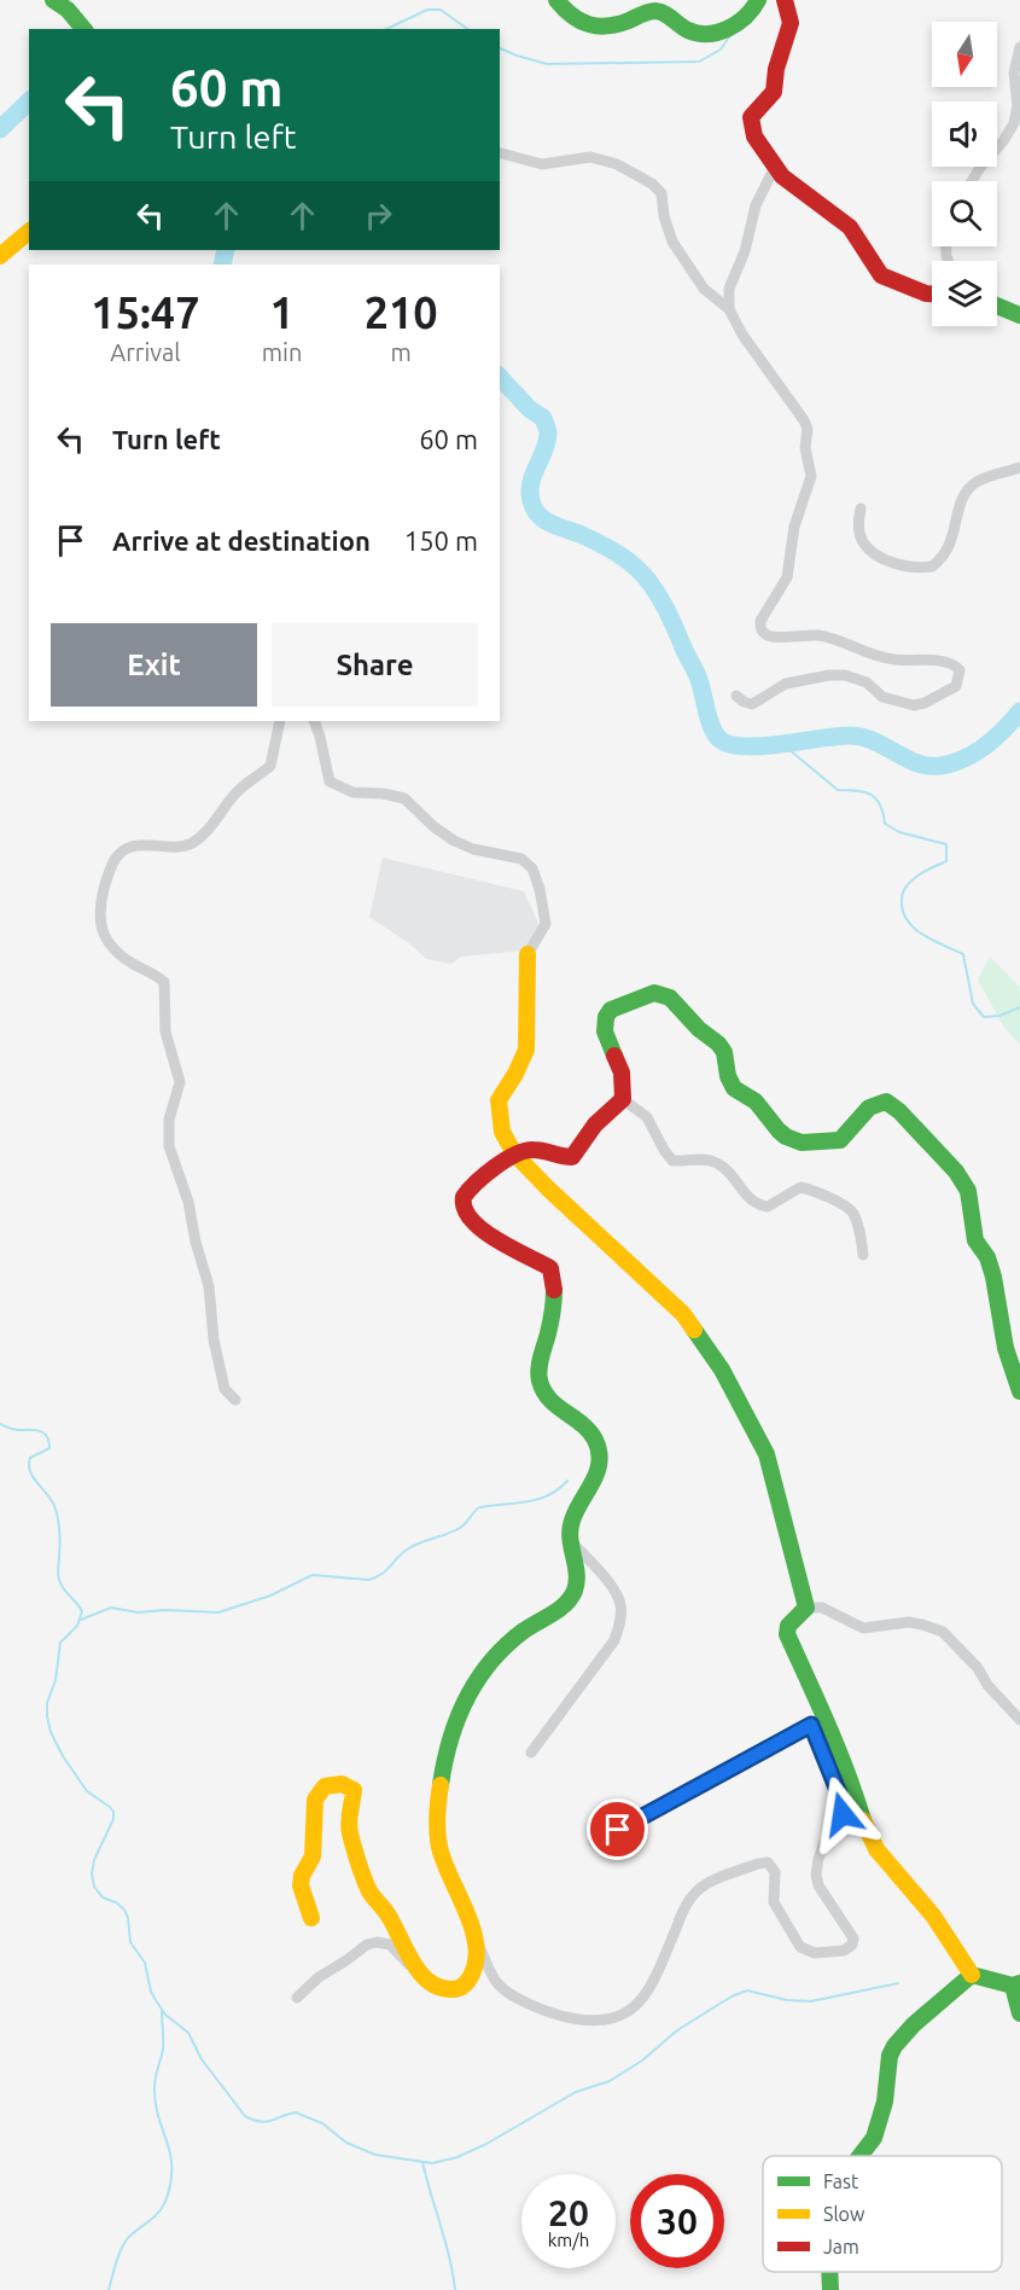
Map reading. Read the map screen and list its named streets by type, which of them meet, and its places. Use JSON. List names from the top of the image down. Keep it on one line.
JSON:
{"legend":["Fast","Slow","Jam"],"north":"bottom","page":{"turn":["60 m","Turn left"],"eta":["15:47","Arrival","1","min","210","m"],"list":[{"name":"Turn left","value":"60 m"},{"name":"Arrive at destination","value":"150 m"}],"buttons":["Exit","Share"],"speed":"20 km/h","limit":"30"}}
